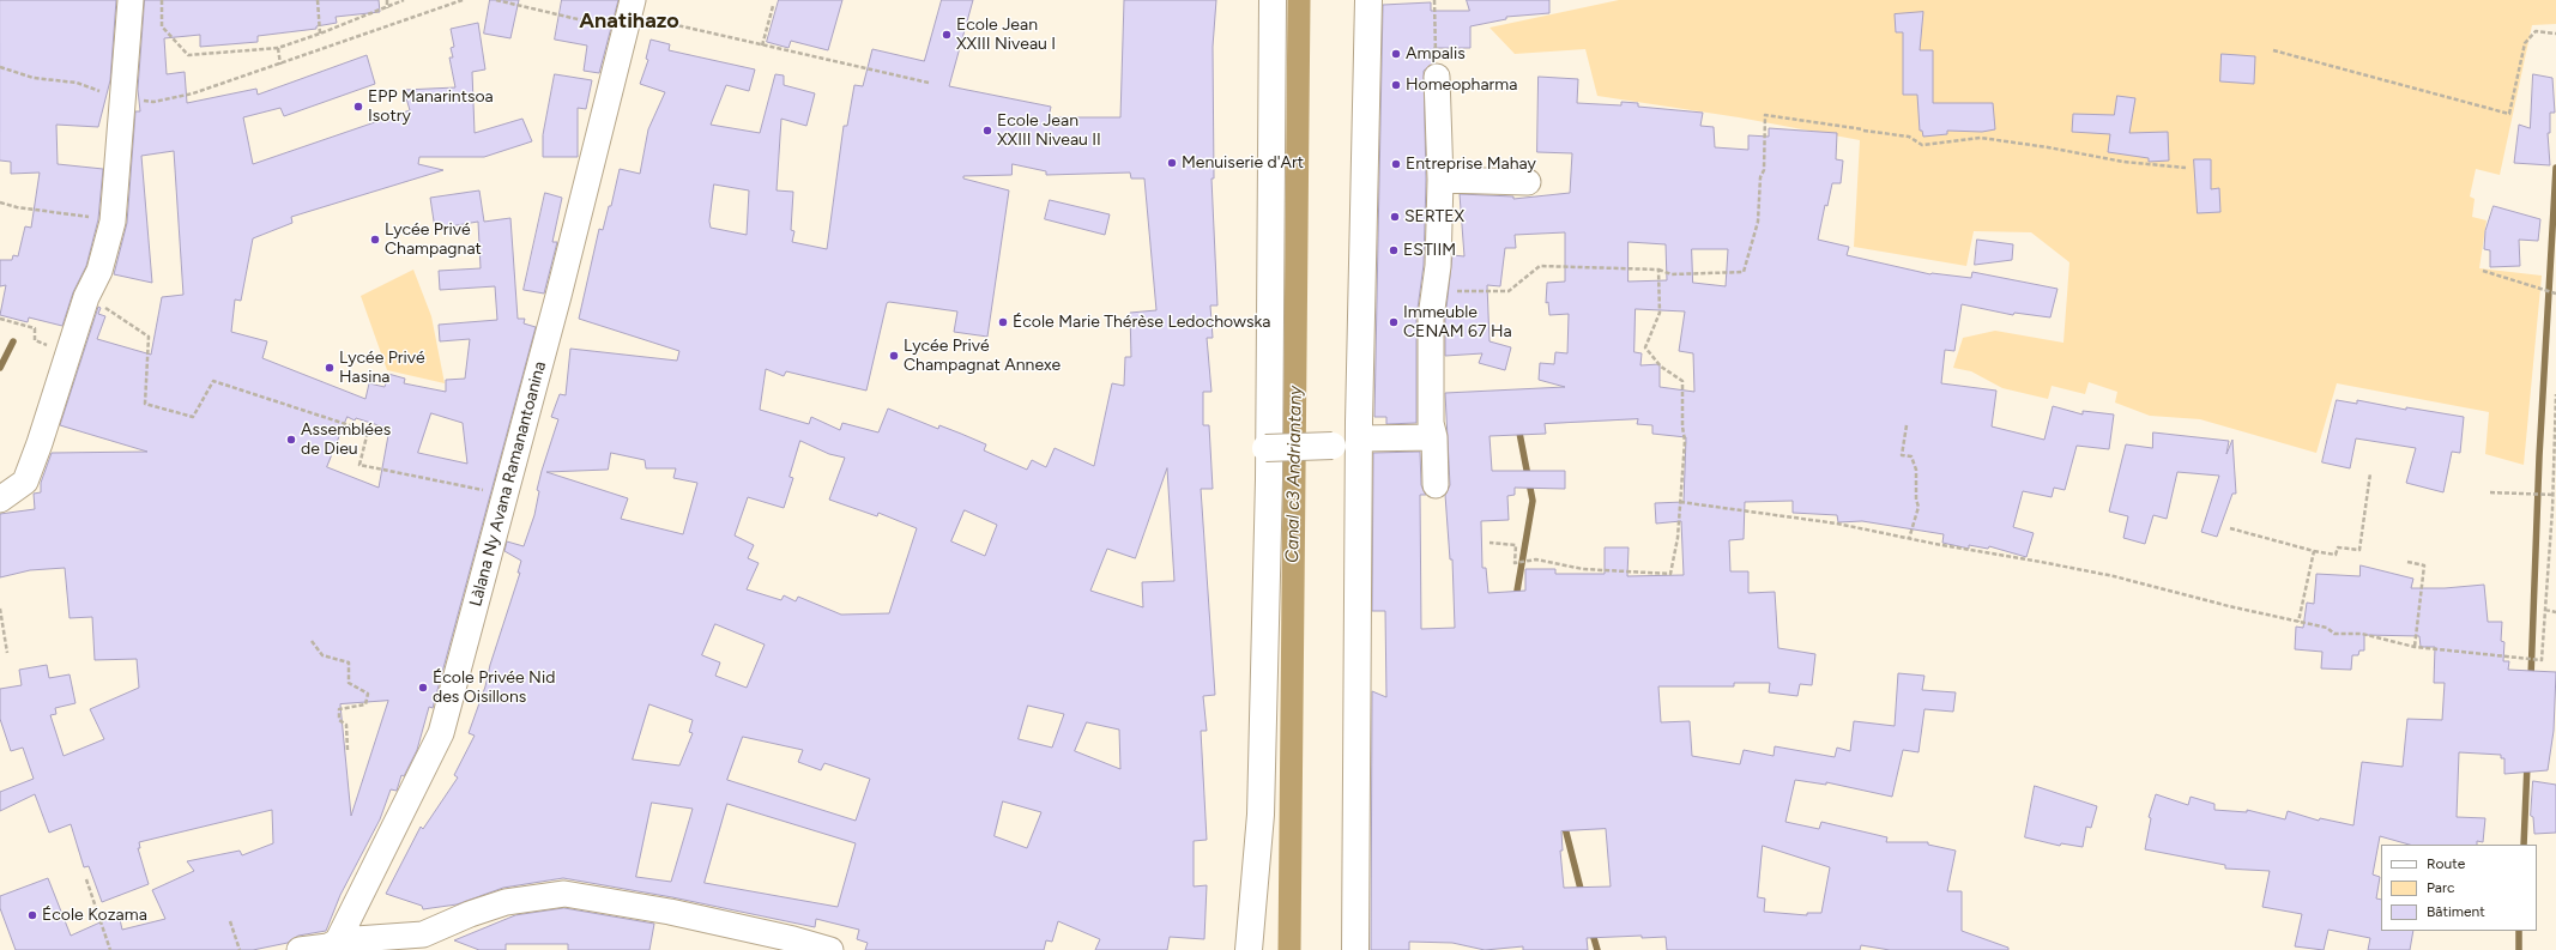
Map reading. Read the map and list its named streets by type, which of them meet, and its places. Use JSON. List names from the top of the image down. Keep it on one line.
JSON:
{"streets":{"street":["Làlana Ny Avana Ramanantoanina"]},"districts":["Anatihazo"],"water":["Canal c3 Andriantany"],"places":["Ecole Jean XXIII Niveau I","Ampalis","Homeopharma","EPP Manarintsoa Isotry","Ecole Jean XXIII Niveau II","Menuiserie d'Art","Entreprise Mahay","SERTEX","Lycée Privé Champagnat","ESTIIM","École Marie Thérèse Ledochowska","Immeuble CENAM 67 Ha","Lycée Privé Champagnat Annexe","Lycée Privé Hasina","Assemblées de Dieu","École Privée Nid des Oisillons","École Kozama"],"legend":["Route","Parc","Bâtiment"]}
